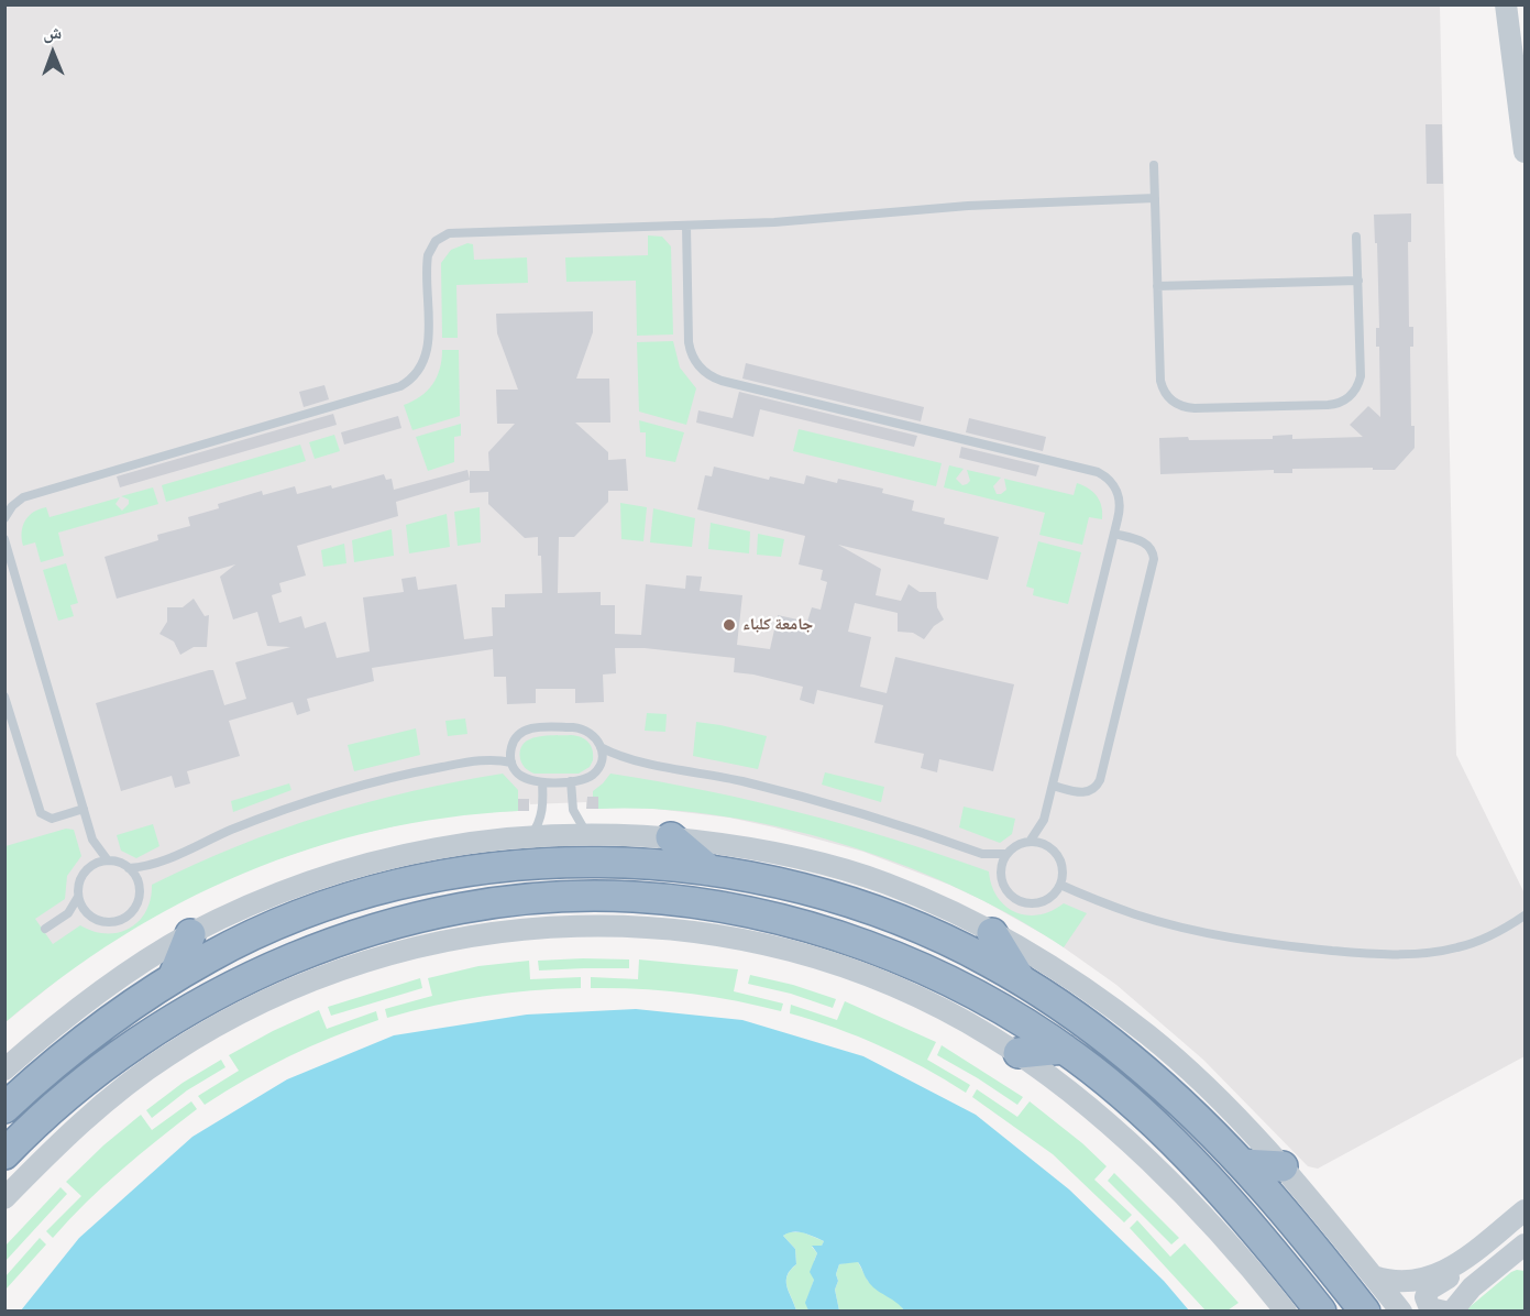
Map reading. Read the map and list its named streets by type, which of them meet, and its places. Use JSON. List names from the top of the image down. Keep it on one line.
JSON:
{"places":["جامعة كلباء"],"north":"top"}
